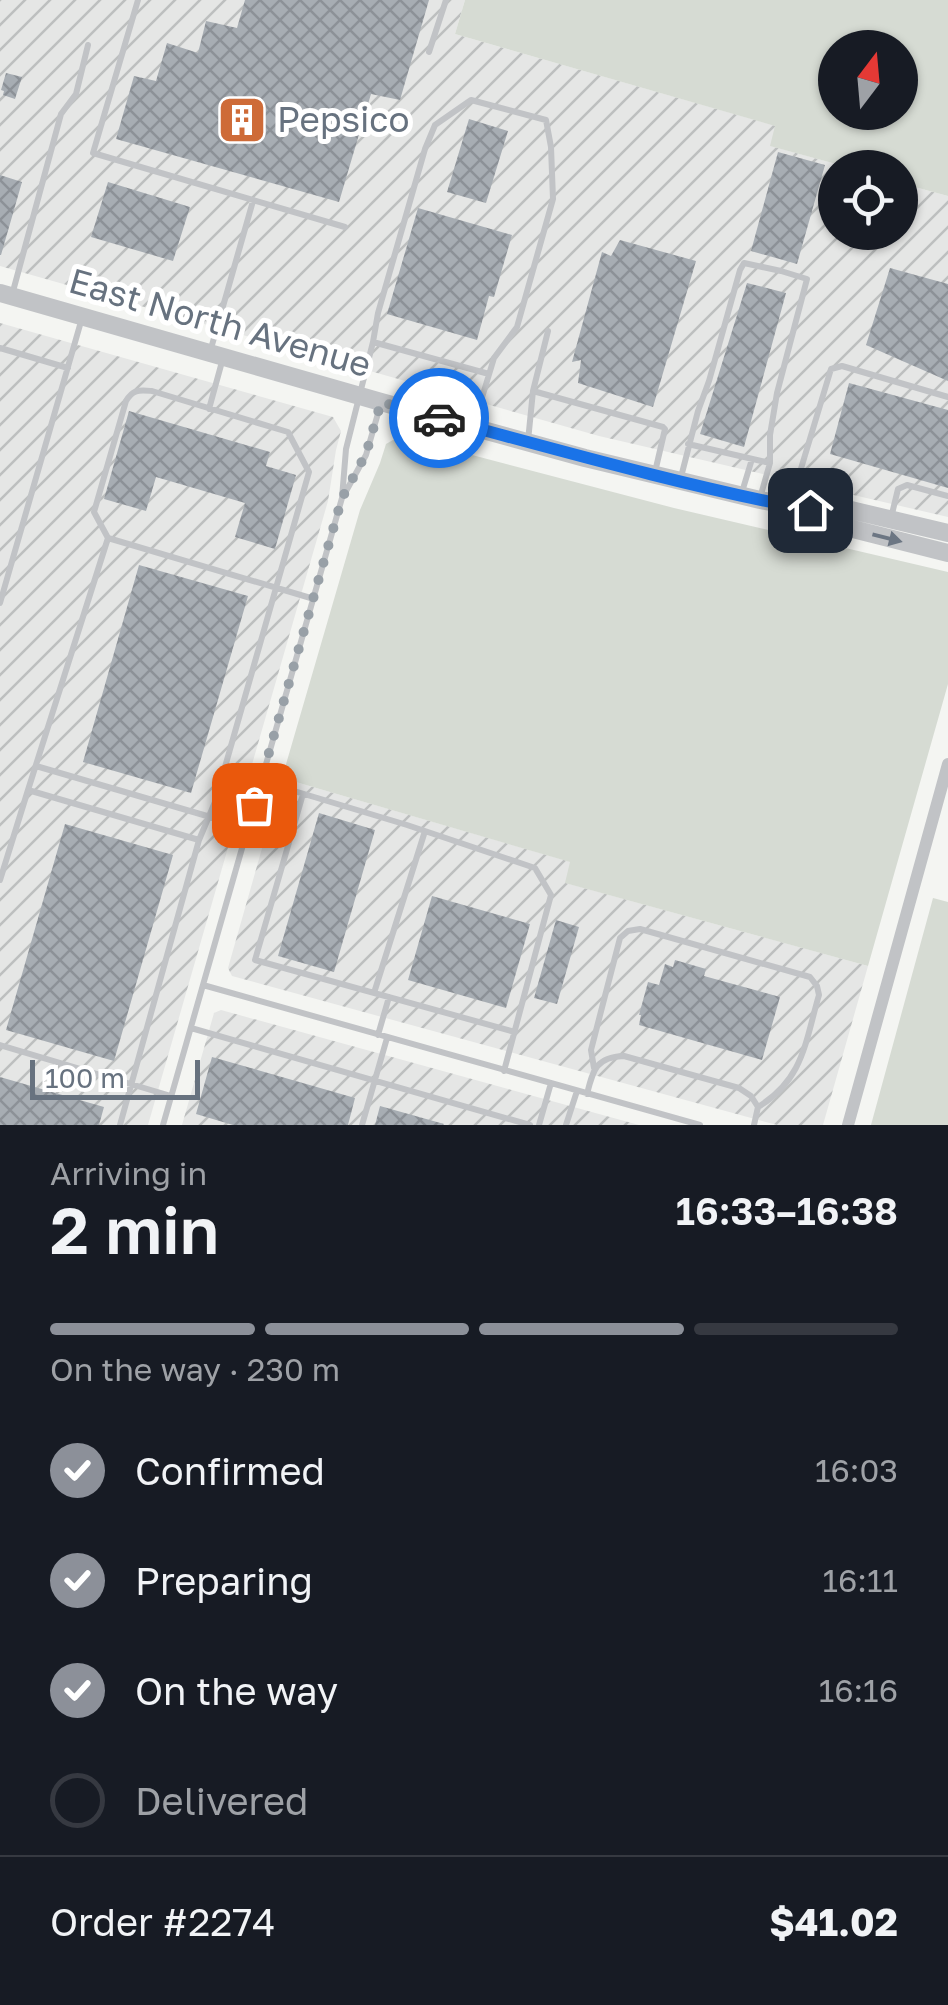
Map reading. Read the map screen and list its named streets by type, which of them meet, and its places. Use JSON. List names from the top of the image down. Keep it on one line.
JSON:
{"streets":{"street":["East North Avenue"]},"places":{"building":["Pepsico"]},"scale_bar":"100 m","north":"top","page":{"scale":"100 m","heading":["2 min","Arriving in","16:33–16:38"],"panel":["Order #2274","$41.02"],"bar":"On the way · 230 m","list":[["Confirmed","16:03"],["Preparing","16:11"],["On the way","16:16"],"Delivered"]}}
